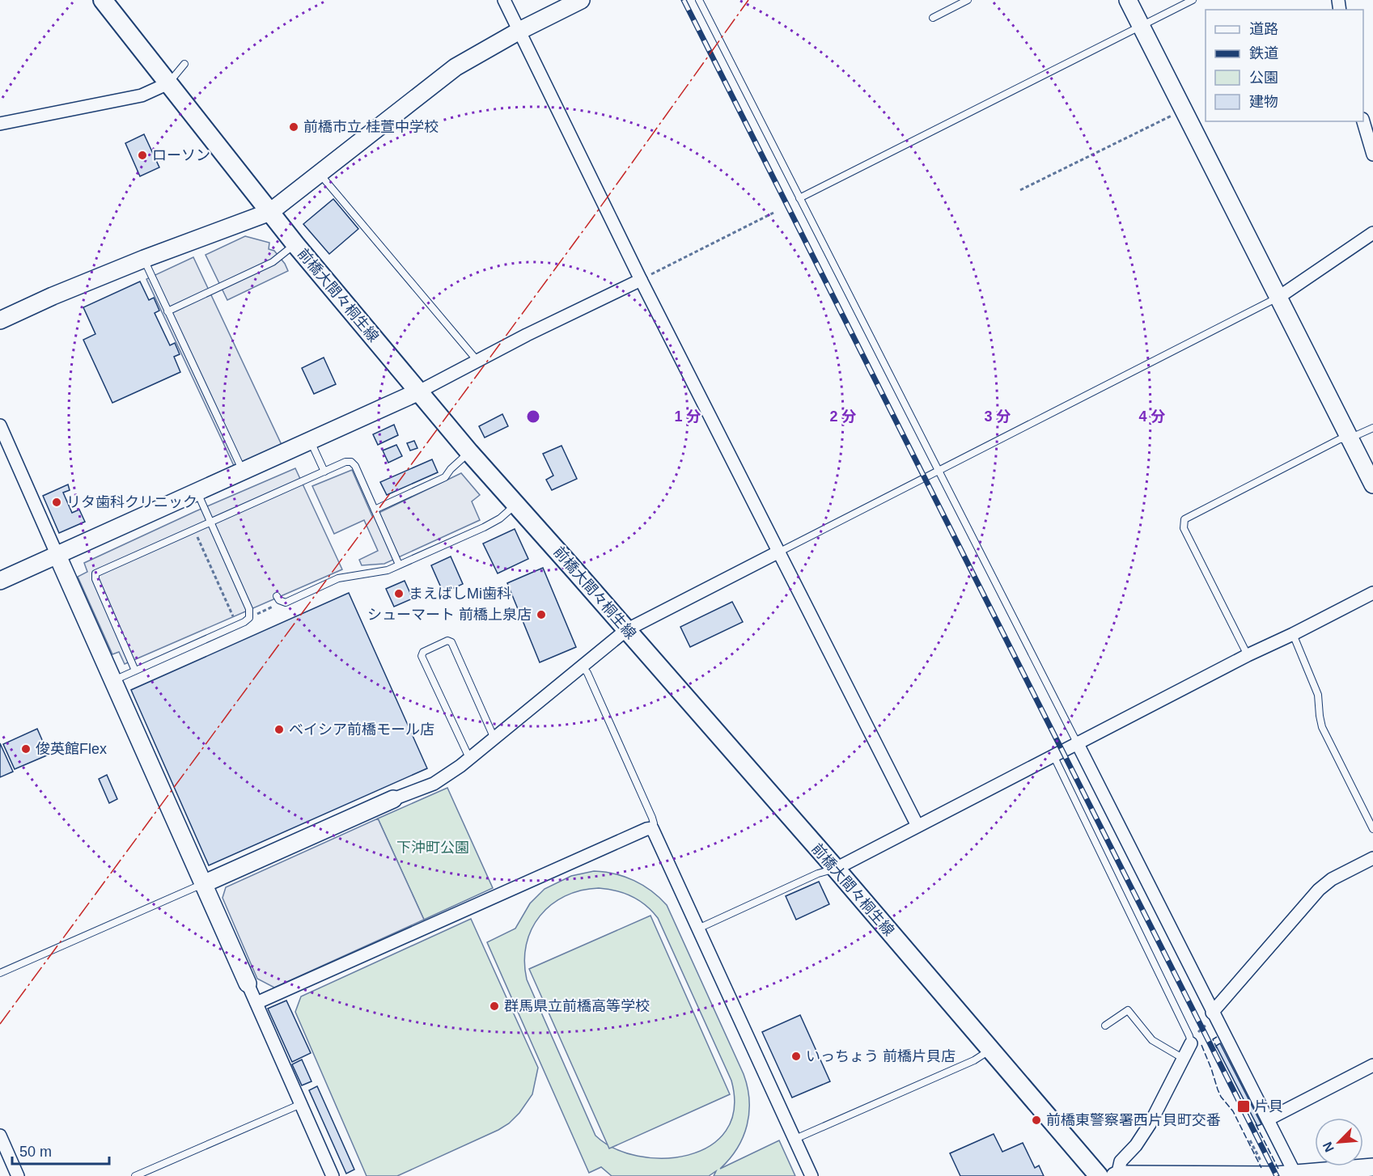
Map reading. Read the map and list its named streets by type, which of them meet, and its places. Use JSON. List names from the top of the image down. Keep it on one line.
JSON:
{"streets":{"main road":["前橋大間々桐生線"]},"parks":["下沖町公園"],"places":{"other":["前橋市立 桂萱中学校","ローソン","リタ歯科クリニック","まえばしMi歯科","シューマート 前橋上泉店","ベイシア前橋モール店","俊英館Flex","群馬県立前橋高等学校","いっちょう 前橋片貝店","前橋東警察署西片貝町交番"],"transit":["片貝"]},"legend":["道路","鉄道","公園","建物"],"scale_bar":"50 m","north":"bottom left","rings":["1 分","2 分","3 分","4 分"]}
